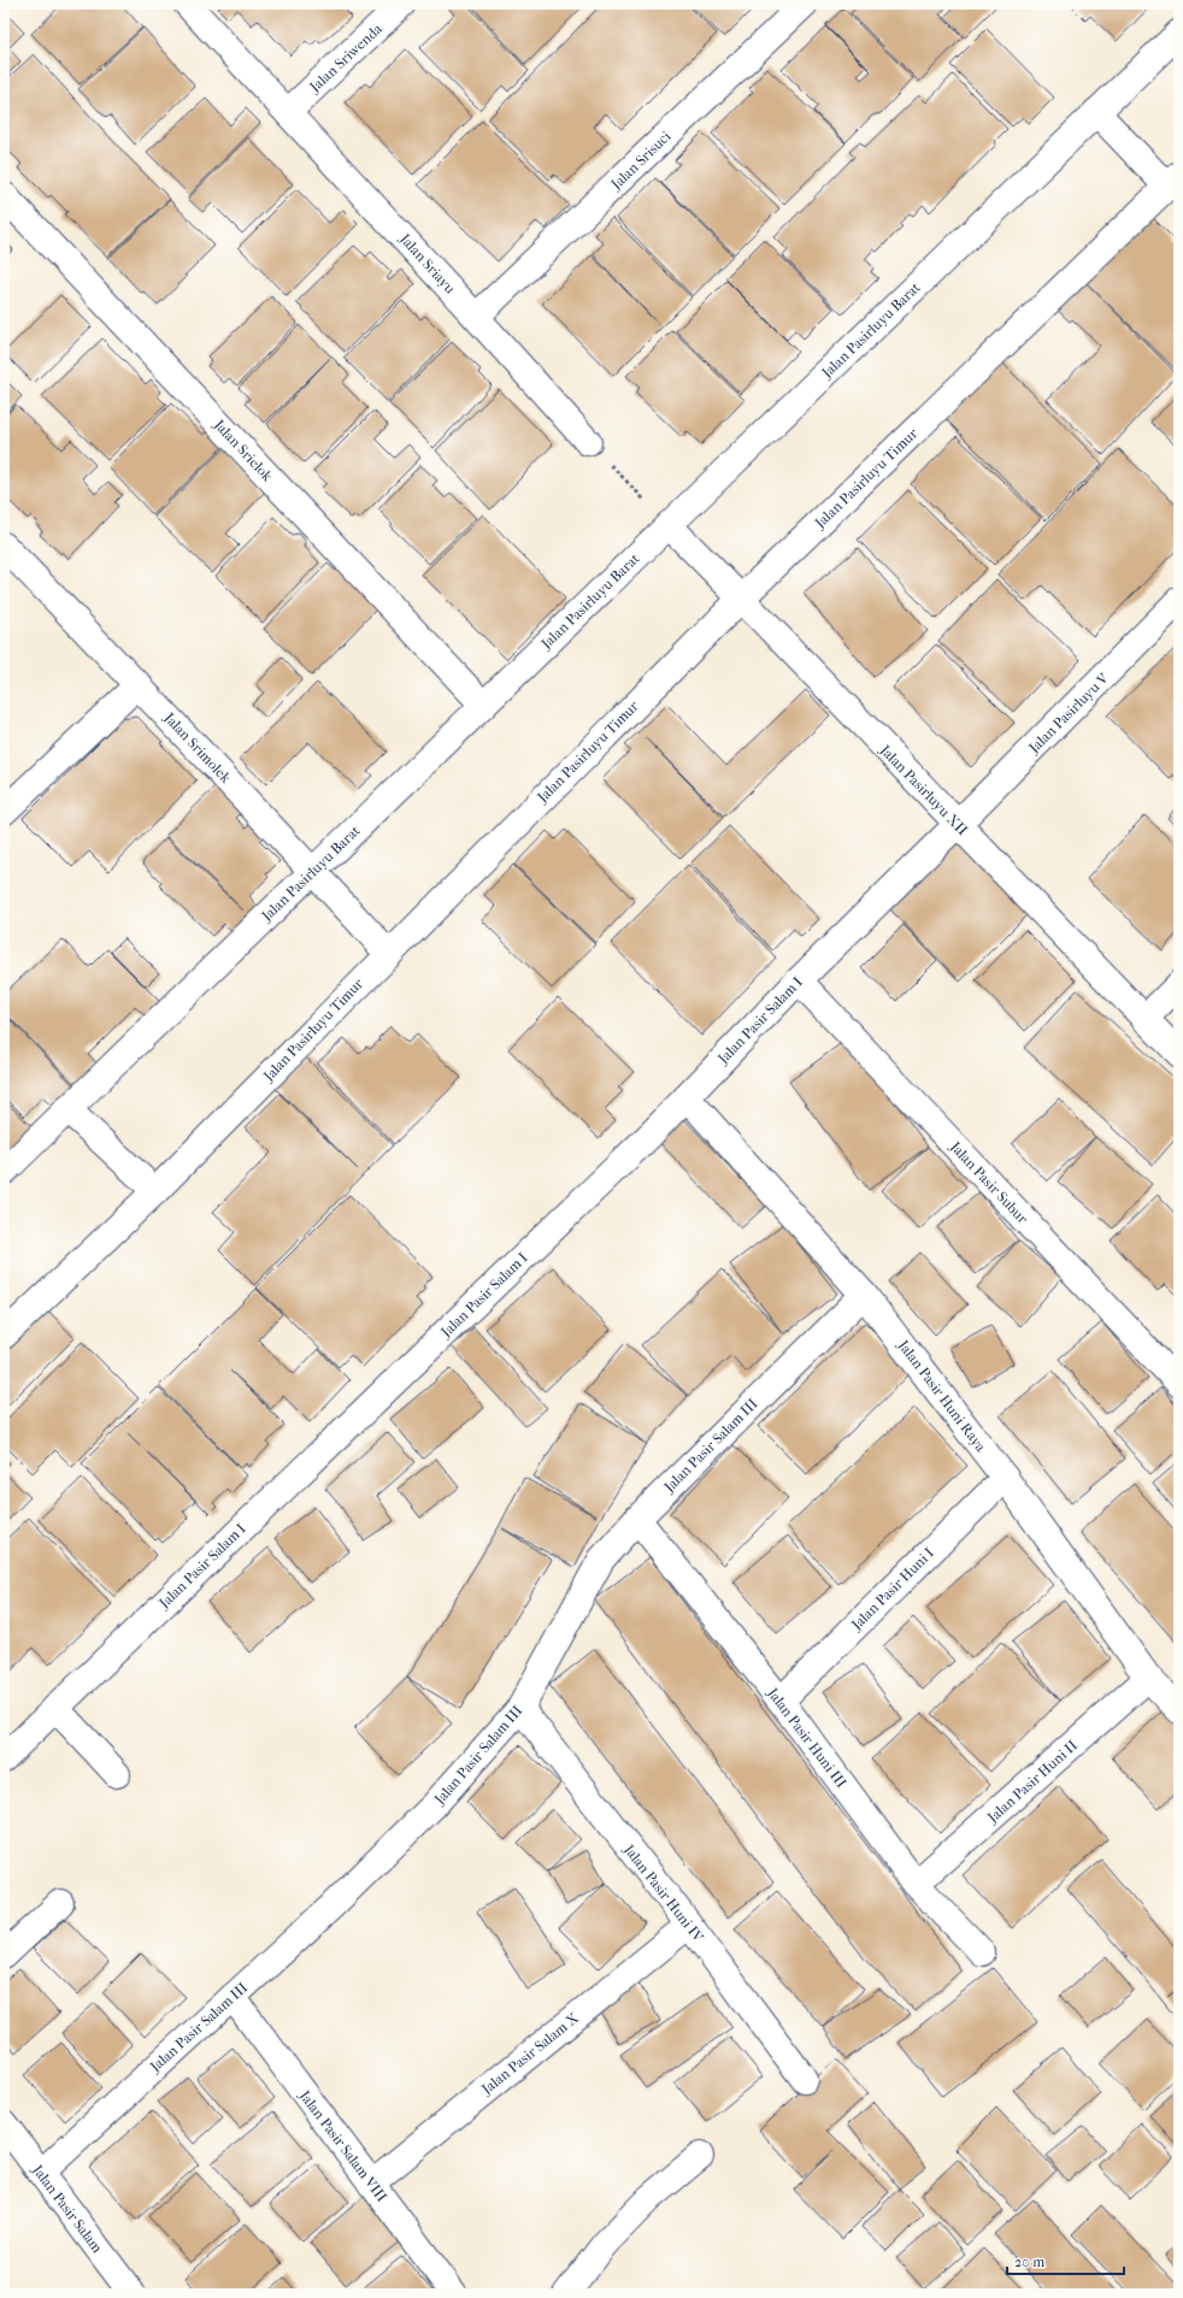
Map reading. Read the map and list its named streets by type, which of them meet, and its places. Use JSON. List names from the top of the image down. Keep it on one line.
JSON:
{"streets":{"street":["Jalan Sriwenda","Jalan Srisuci","Jalan Sriayu","Jalan Pasirluyu Barat","Jalan Srielok","Jalan Pasirluyu Timur","Jalan Pasirluyu V","Jalan Srimolek","Jalan Pasirluyu XII","Jalan Pasir Salam I","Jalan Pasir Subur","Jalan Pasir Huni Raya","Jalan Pasir Salam III","Jalan Pasir Huni I","Jalan Pasir Huni III","Jalan Pasir Huni II","Jalan Pasir Huni IV","Jalan Pasir Salam X","Jalan Pasir Salam VIII","Jalan Pasir Salam"]},"crossings":[["Jalan Sriwenda","Jalan Sriayu"],["Jalan Srisuci","Jalan Sriayu"],["Jalan Pasirluyu Barat","Jalan Srielok"],["Jalan Pasirluyu Barat","Jalan Srimolek"],["Jalan Pasirluyu Barat","Jalan Pasirluyu XII"],["Jalan Pasirluyu Timur","Jalan Srimolek"],["Jalan Pasirluyu Timur","Jalan Pasirluyu XII"],["Jalan Pasirluyu V","Jalan Pasirluyu XII"],["Jalan Pasirluyu V","Jalan Pasir Salam I"],["Jalan Pasirluyu XII","Jalan Pasir Salam I"],["Jalan Pasir Salam I","Jalan Pasir Subur"],["Jalan Pasir Salam I","Jalan Pasir Huni Raya"],["Jalan Pasir Huni Raya","Jalan Pasir Salam III"],["Jalan Pasir Huni Raya","Jalan Pasir Huni I"],["Jalan Pasir Huni Raya","Jalan Pasir Huni II"],["Jalan Pasir Salam III","Jalan Pasir Huni III"],["Jalan Pasir Salam III","Jalan Pasir Huni IV"],["Jalan Pasir Salam III","Jalan Pasir Salam VIII"],["Jalan Pasir Salam III","Jalan Pasir Salam"],["Jalan Pasir Huni I","Jalan Pasir Huni III"],["Jalan Pasir Huni III","Jalan Pasir Huni II"],["Jalan Pasir Huni IV","Jalan Pasir Salam X"],["Jalan Pasir Salam X","Jalan Pasir Salam VIII"]],"scale_bar":"20 m"}
